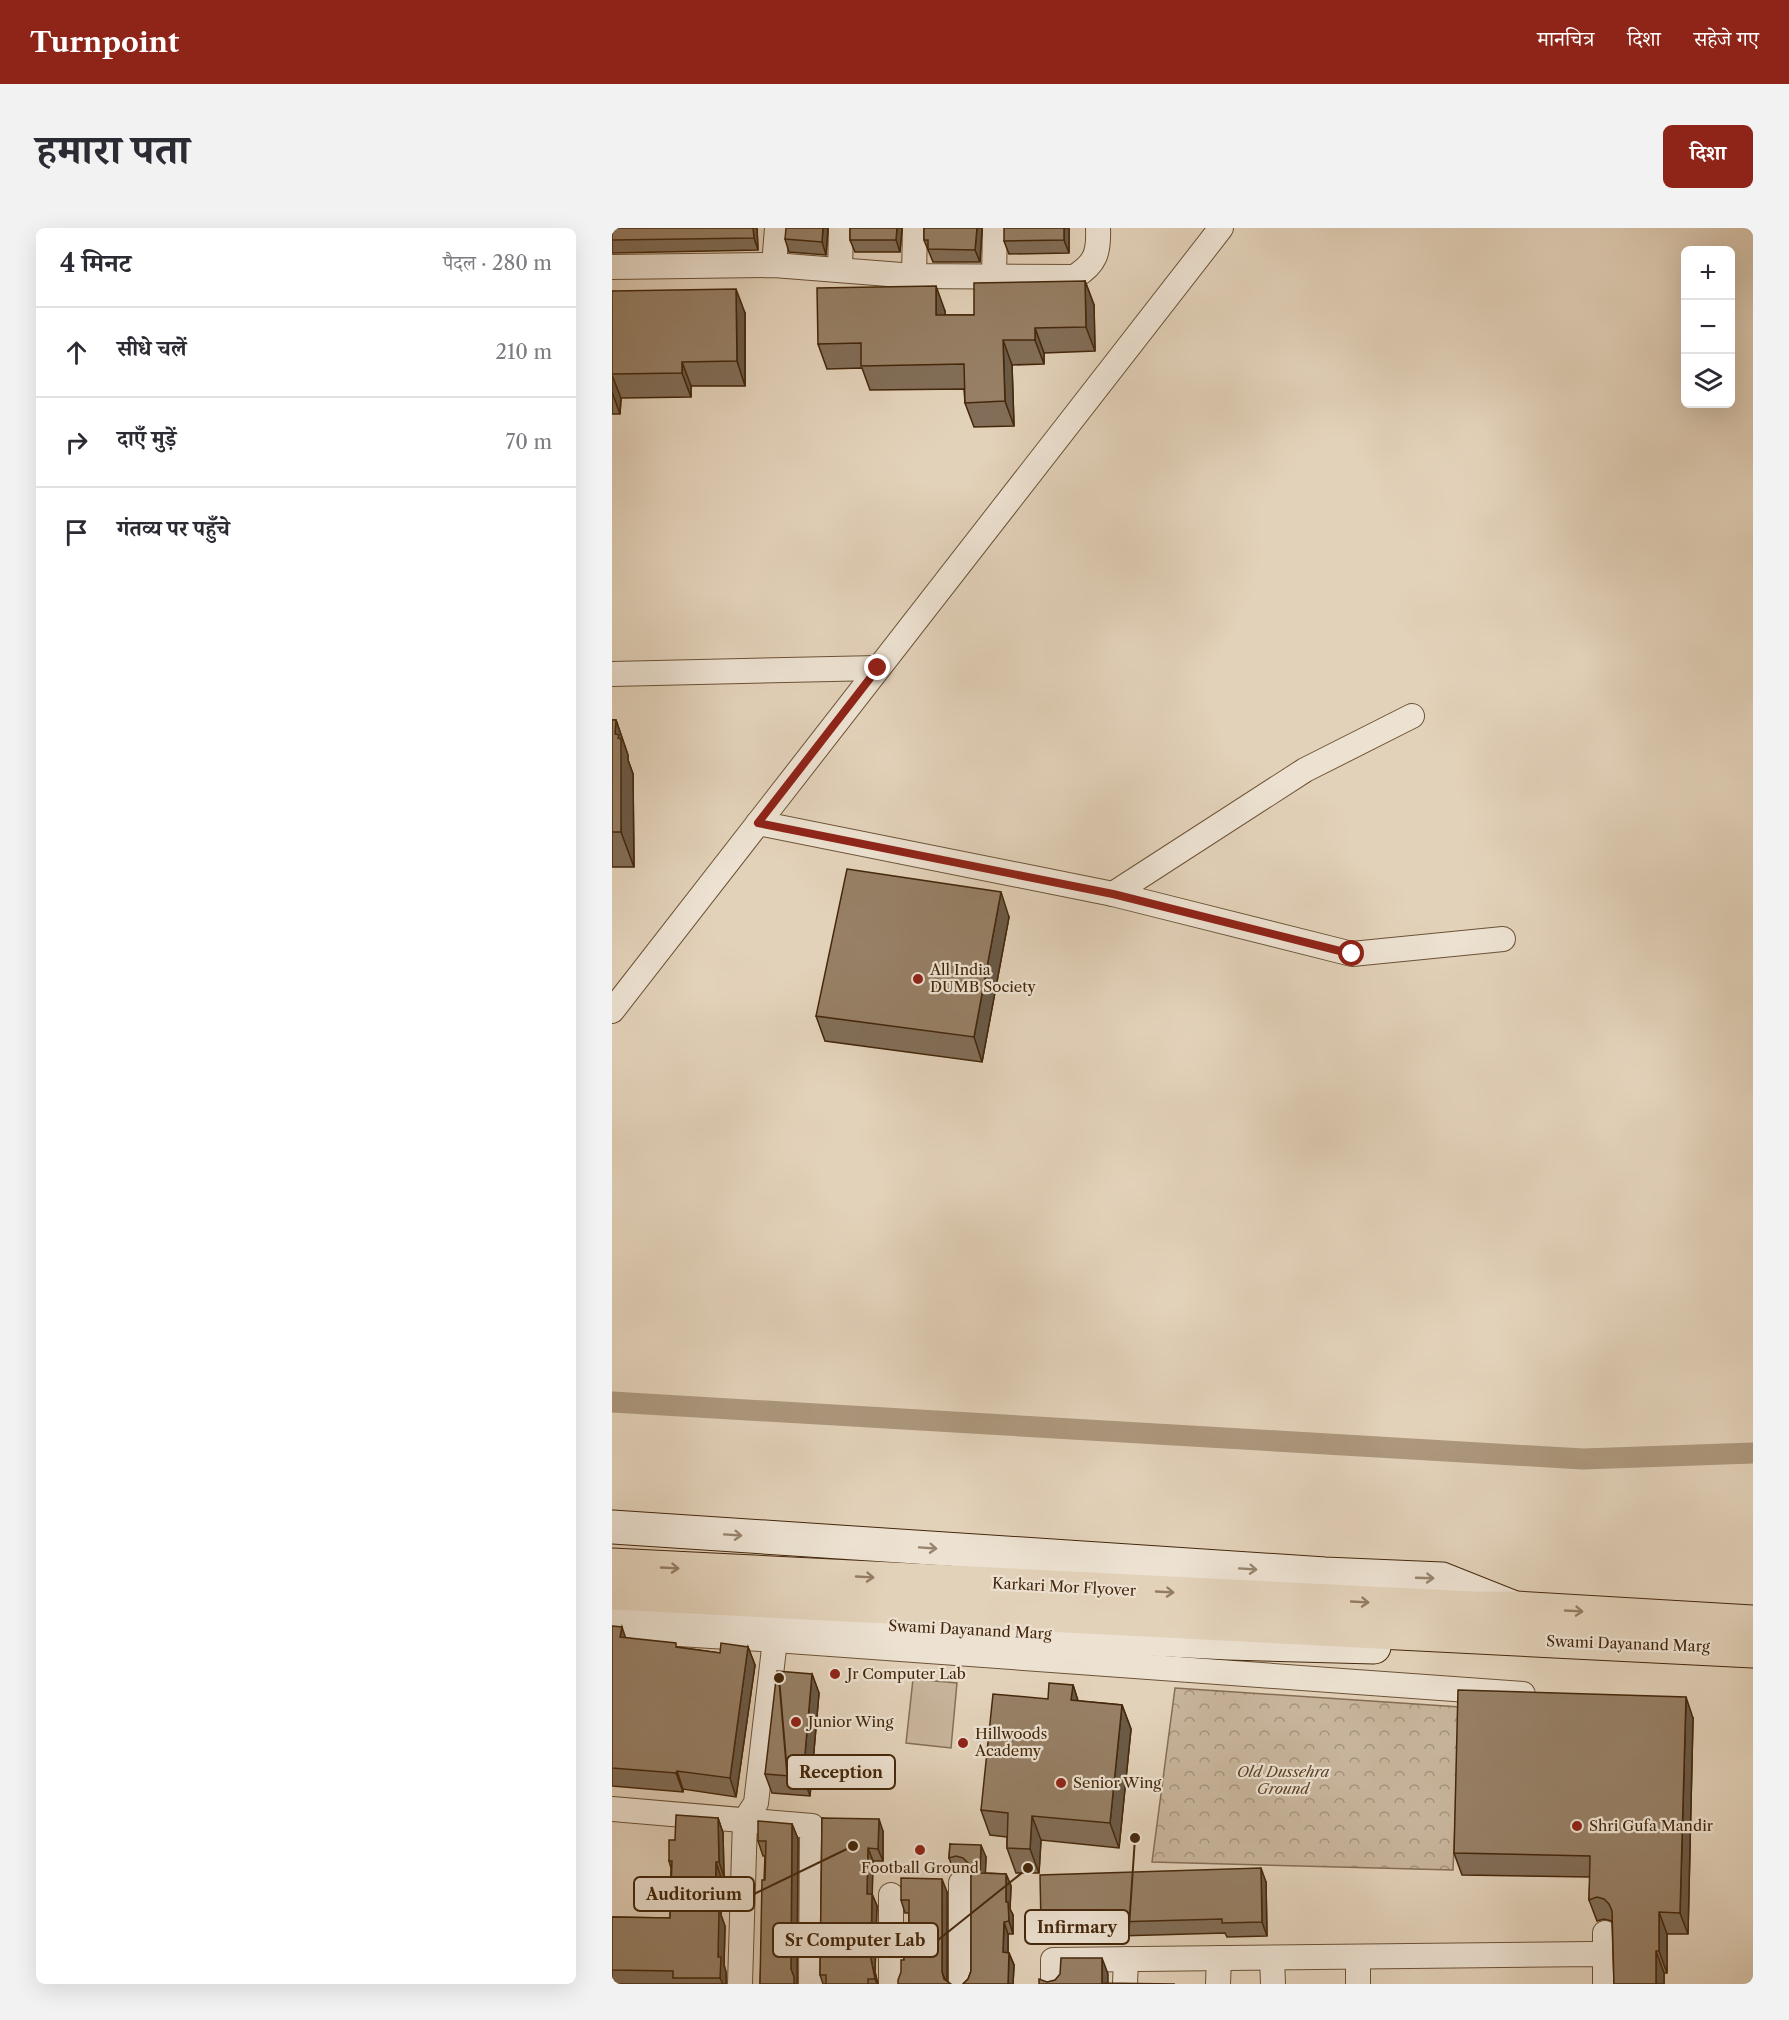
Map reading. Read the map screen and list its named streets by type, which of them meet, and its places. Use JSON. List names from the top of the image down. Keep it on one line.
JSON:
{"streets":{"main road":["Karkari Mor Flyover","Swami Dayanand Marg"]},"crossings":[["Karkari Mor Flyover","Swami Dayanand Marg"]],"parks":["Old Dussehra Ground"],"places":["All India DUMB Society","Jr Computer Lab","Reception","Junior Wing","Hillwoods Academy","Senior Wing","Shri Gufa Mandir","Infirmary","Auditorium","Football Ground","Sr Computer Lab"],"page":{"header":"Turnpoint","nav":["मानचित्र","दिशा","सहेजे गए"],"title":"हमारा पता","buttons":"दिशा","heading":["4 मिनट","पैदल · 280 m"],"map_buttons":["+","−"],"list":[["सीधे चलें","210 m"],["दाएँ मुड़ें","70 m"],"गंतव्य पर पहुँचे"]}}
